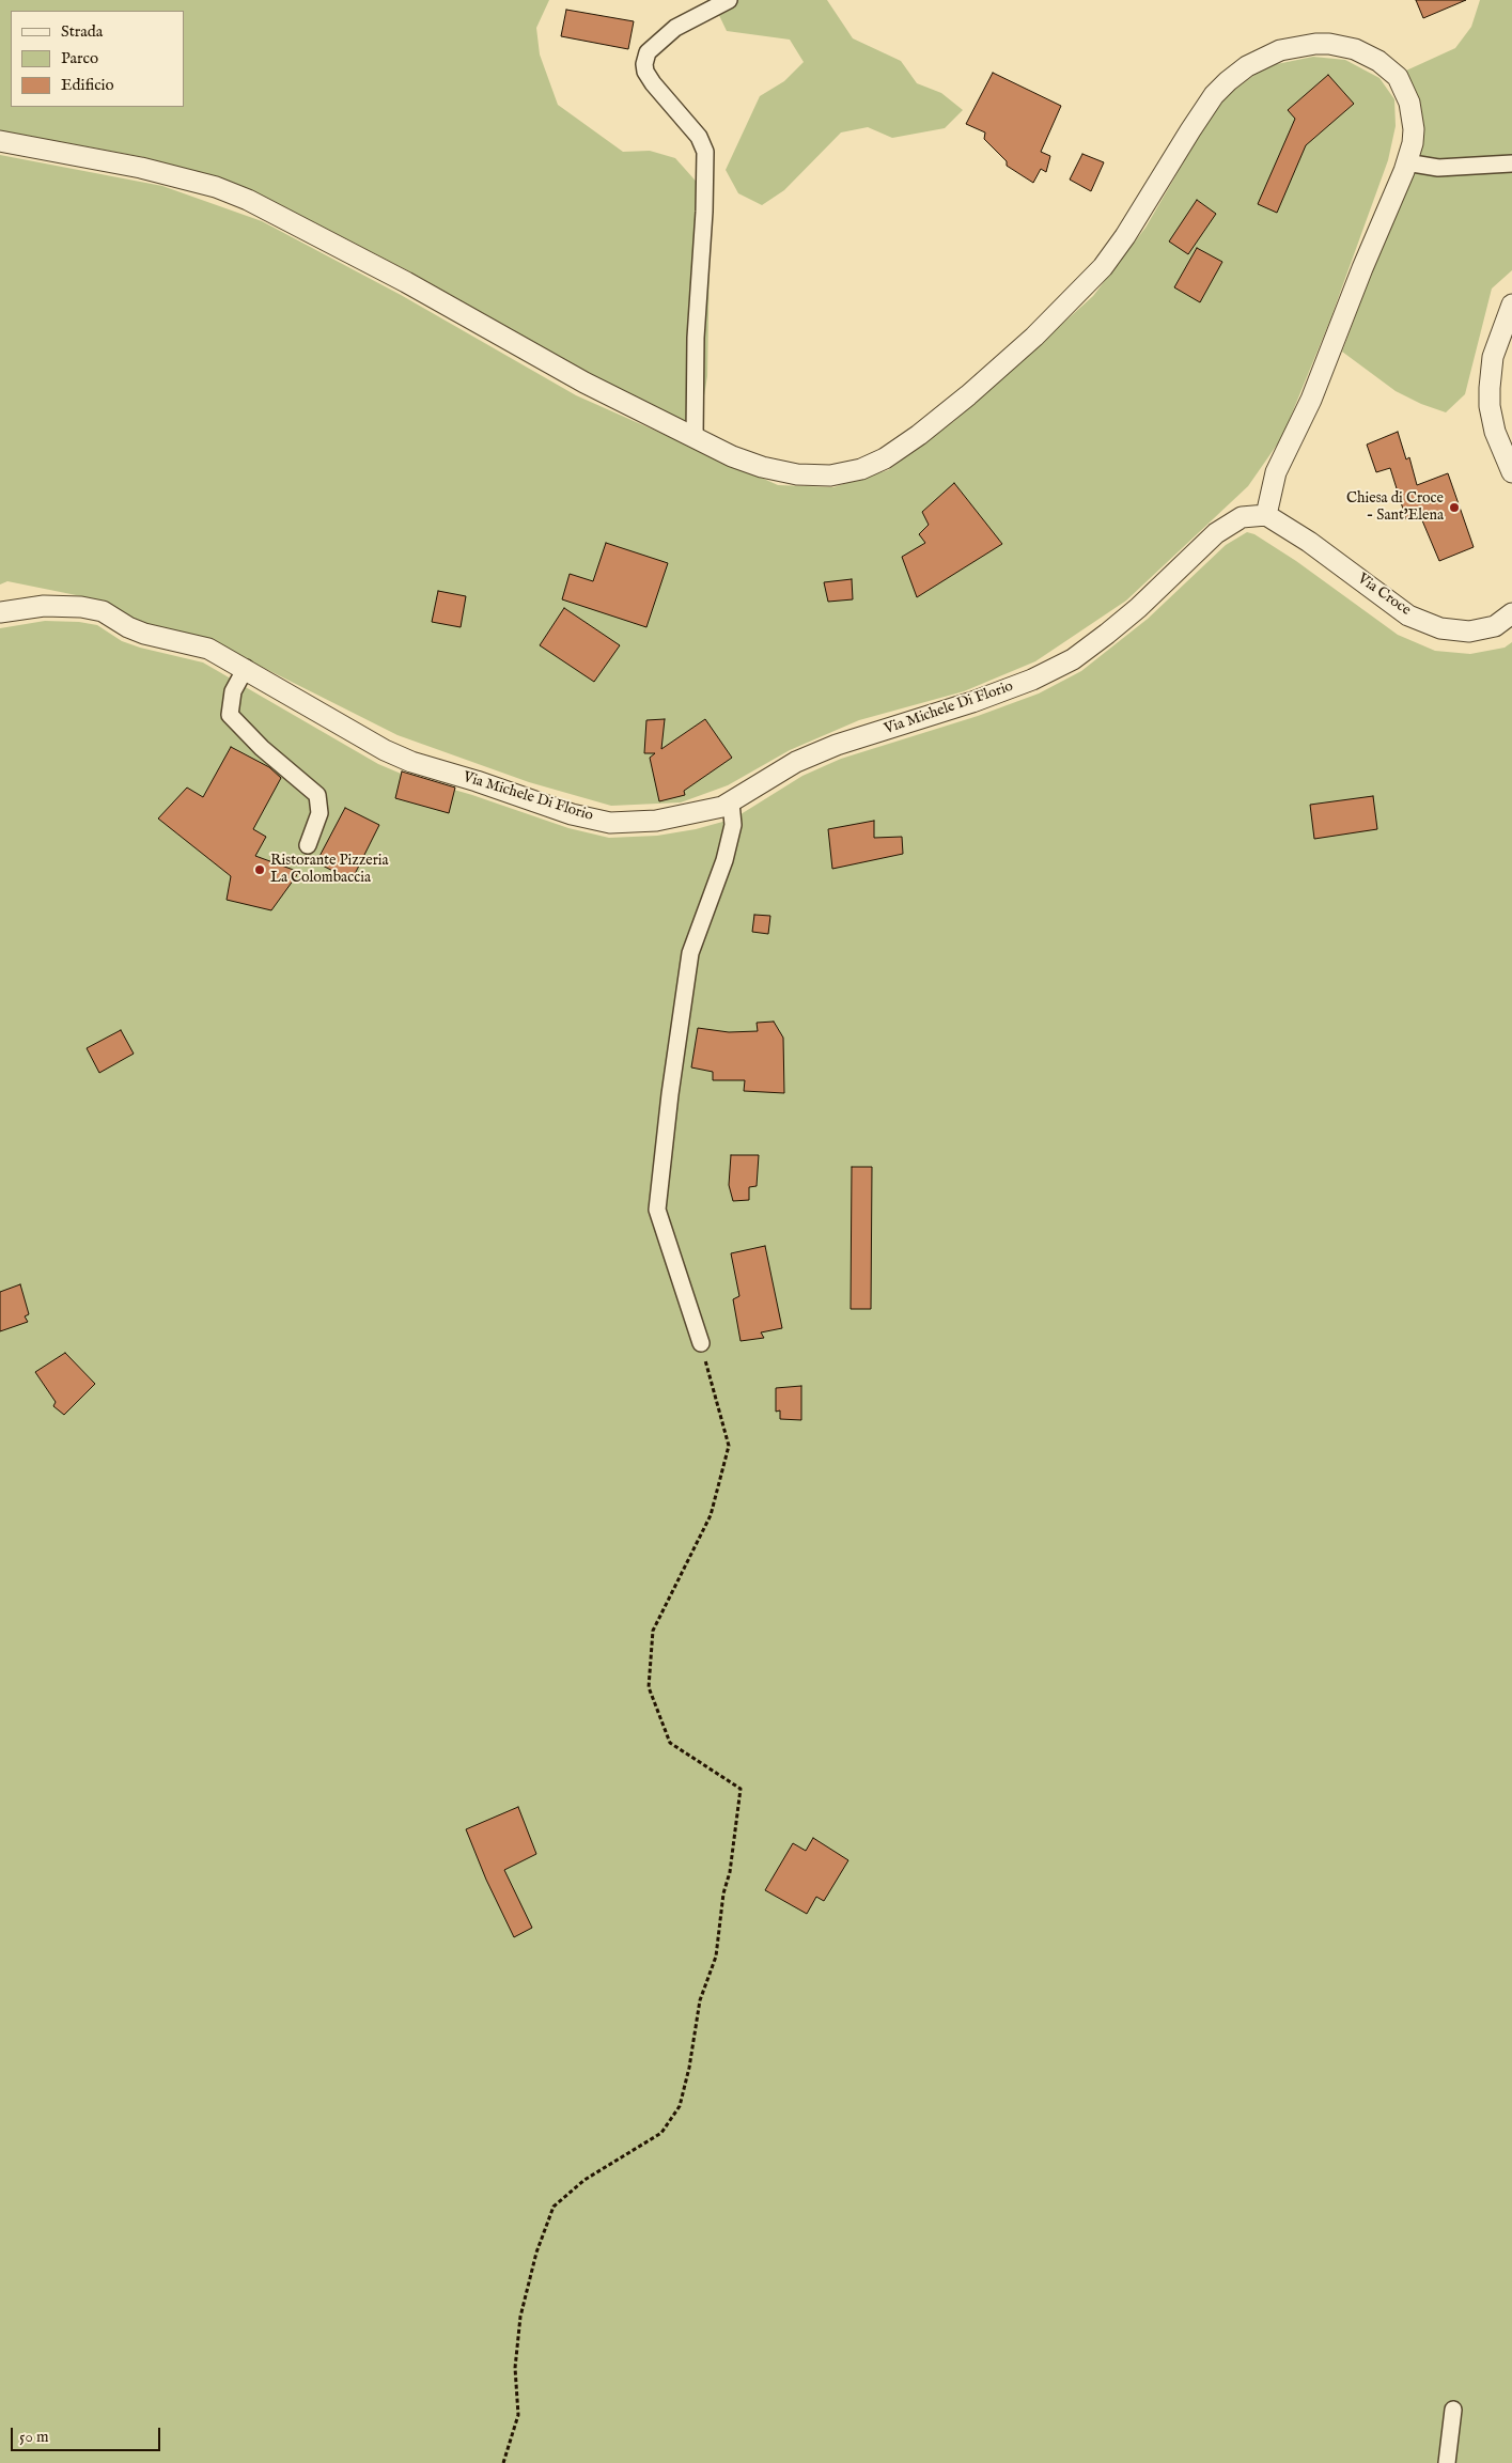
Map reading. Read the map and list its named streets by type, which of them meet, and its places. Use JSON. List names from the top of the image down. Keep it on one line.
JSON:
{"streets":{"street":["Via Croce","Via Michele Di Florio"]},"crossings":[["Via Croce","Via Michele Di Florio"]],"places":["Chiesa di Croce - Sant'Elena","Ristorante Pizzeria La Colombaccia"],"legend":["Strada","Parco","Edificio"],"scale_bar":"50 m"}
